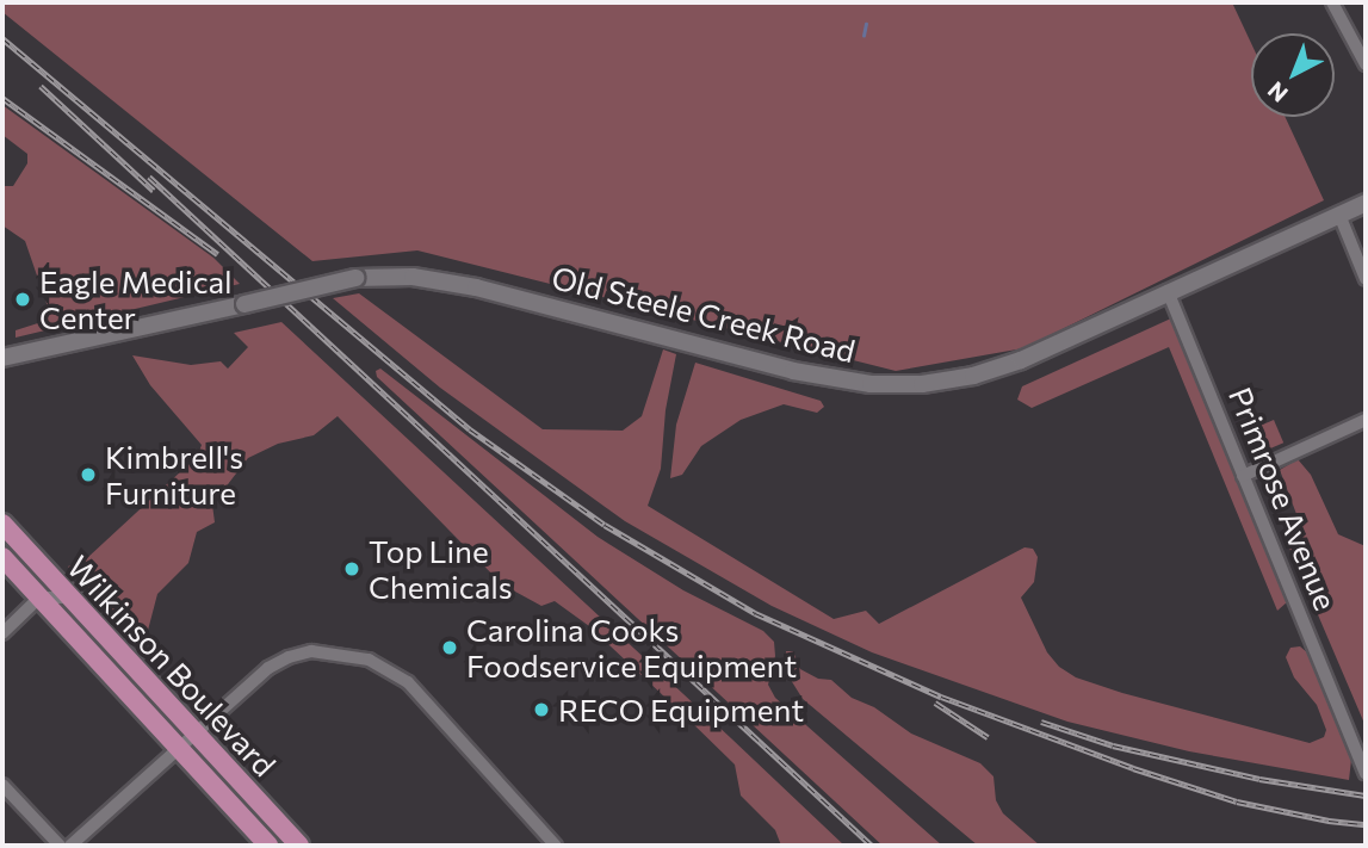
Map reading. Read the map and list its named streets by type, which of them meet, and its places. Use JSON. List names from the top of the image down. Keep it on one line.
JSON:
{"streets":{"main road":["Old Steele Creek Road","Wilkinson Boulevard"],"street":["Primrose Avenue"]},"crossings":[["Old Steele Creek Road","Primrose Avenue"]],"places":["Eagle Medical Center","Kimbrell's Furniture","Top Line Chemicals","Carolina Cooks Foodservice Equipment","RECO Equipment"],"north":"bottom left"}
